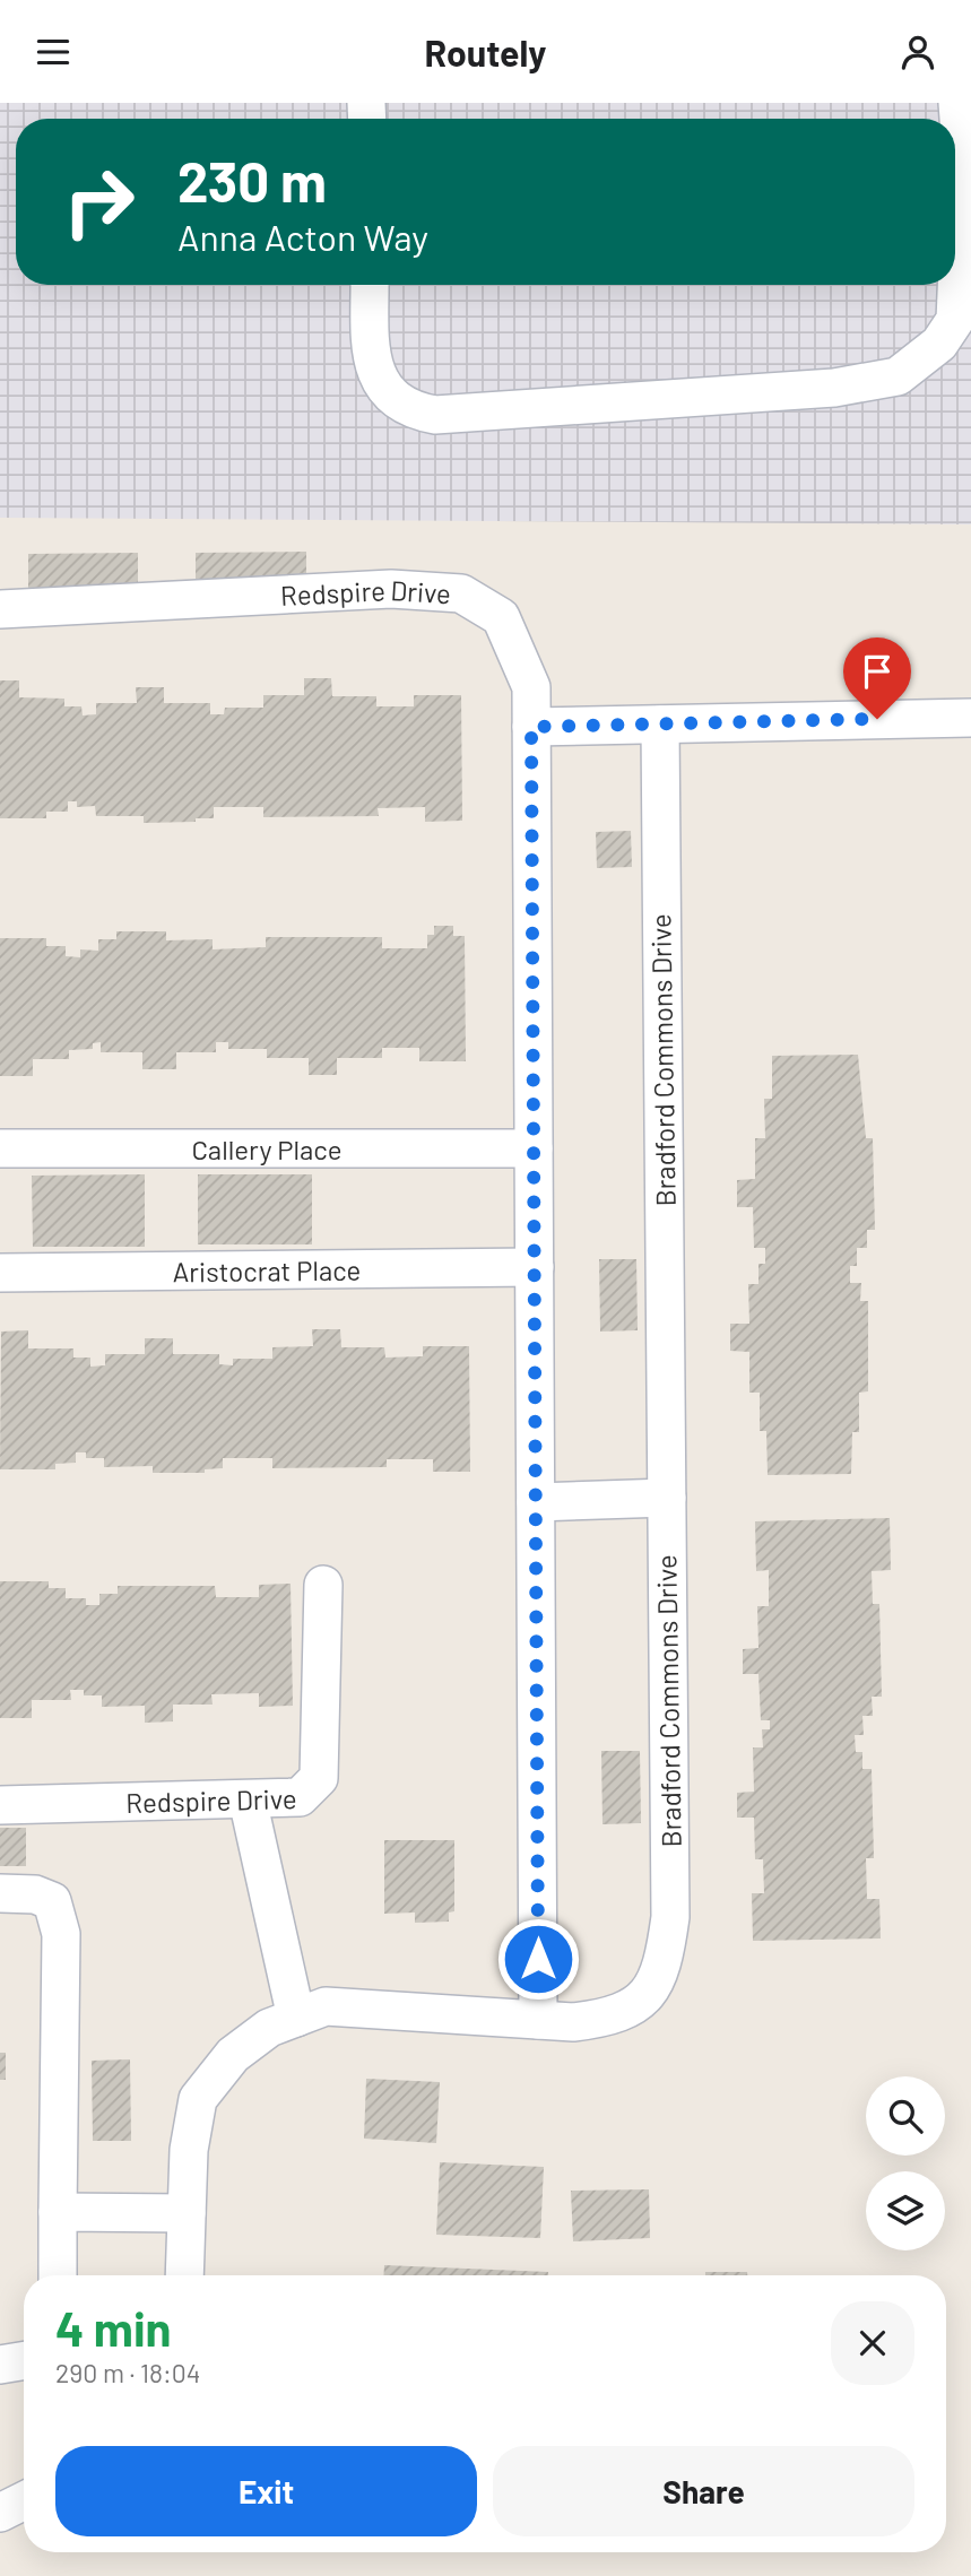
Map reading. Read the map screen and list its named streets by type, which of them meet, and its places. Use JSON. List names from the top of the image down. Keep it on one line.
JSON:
{"streets":{"street":["Redspire Drive","Bradford Commons Drive","Callery Place","Aristocrat Place"]},"crossings":[["Redspire Drive","Bradford Commons Drive"],["Redspire Drive","Callery Place"],["Redspire Drive","Aristocrat Place"]],"page":{"header":"Routely","turn":["230 m","Anna Acton Way"],"heading":["4 min","290 m · 18:04"],"buttons":["Exit","Share"]}}
